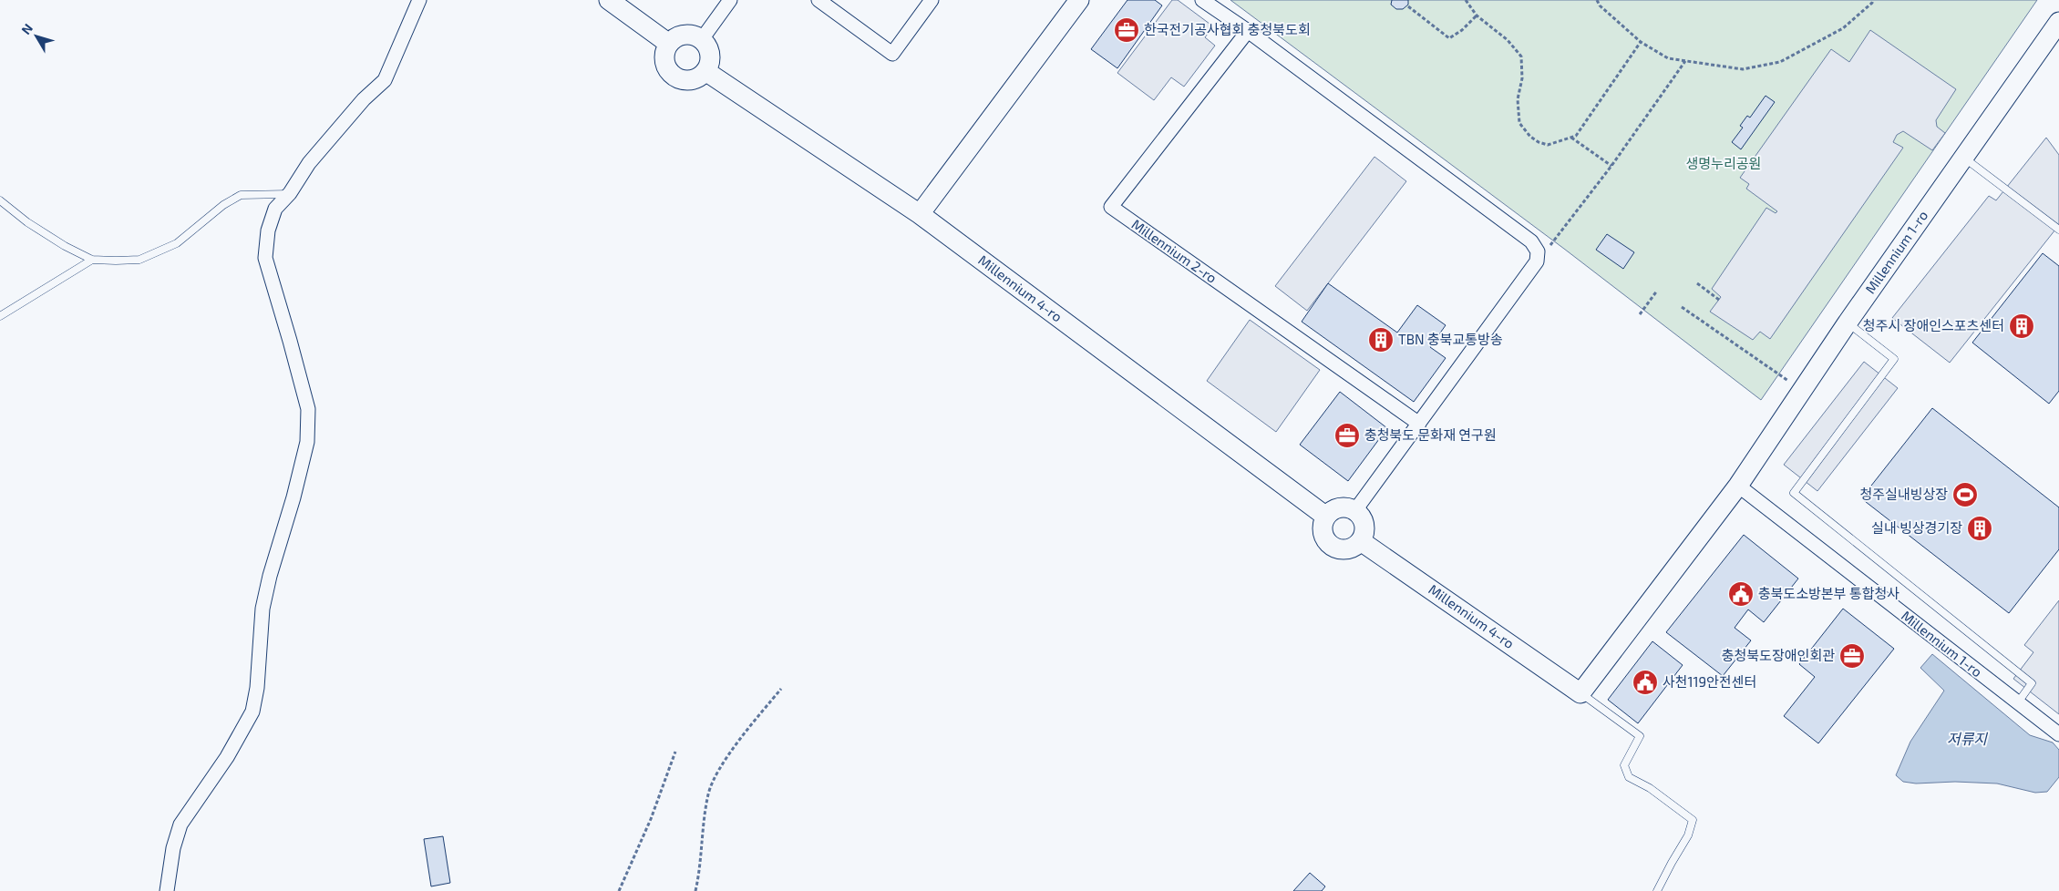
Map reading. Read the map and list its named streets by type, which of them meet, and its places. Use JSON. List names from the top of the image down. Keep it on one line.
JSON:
{"streets":{"street":["Millennium 2-ro","Millennium 1-ro","Millennium 4-ro"]},"crossings":[["Millennium 1-ro","Millennium 4-ro"]],"water":["저류지"],"parks":["생명누리공원"],"places":{"office":["한국전기공사협회 충청북도회","충청북도 문화재 연구원","충청북도장애인회관"],"building":["청주시 장애인스포츠센터","TBN 충북교통방송","실내 빙상경기장"],"sports":["청주실내빙상장"],"public building":["충북도소방본부 통합청사","사천119안전센터"]},"north":"top left"}
